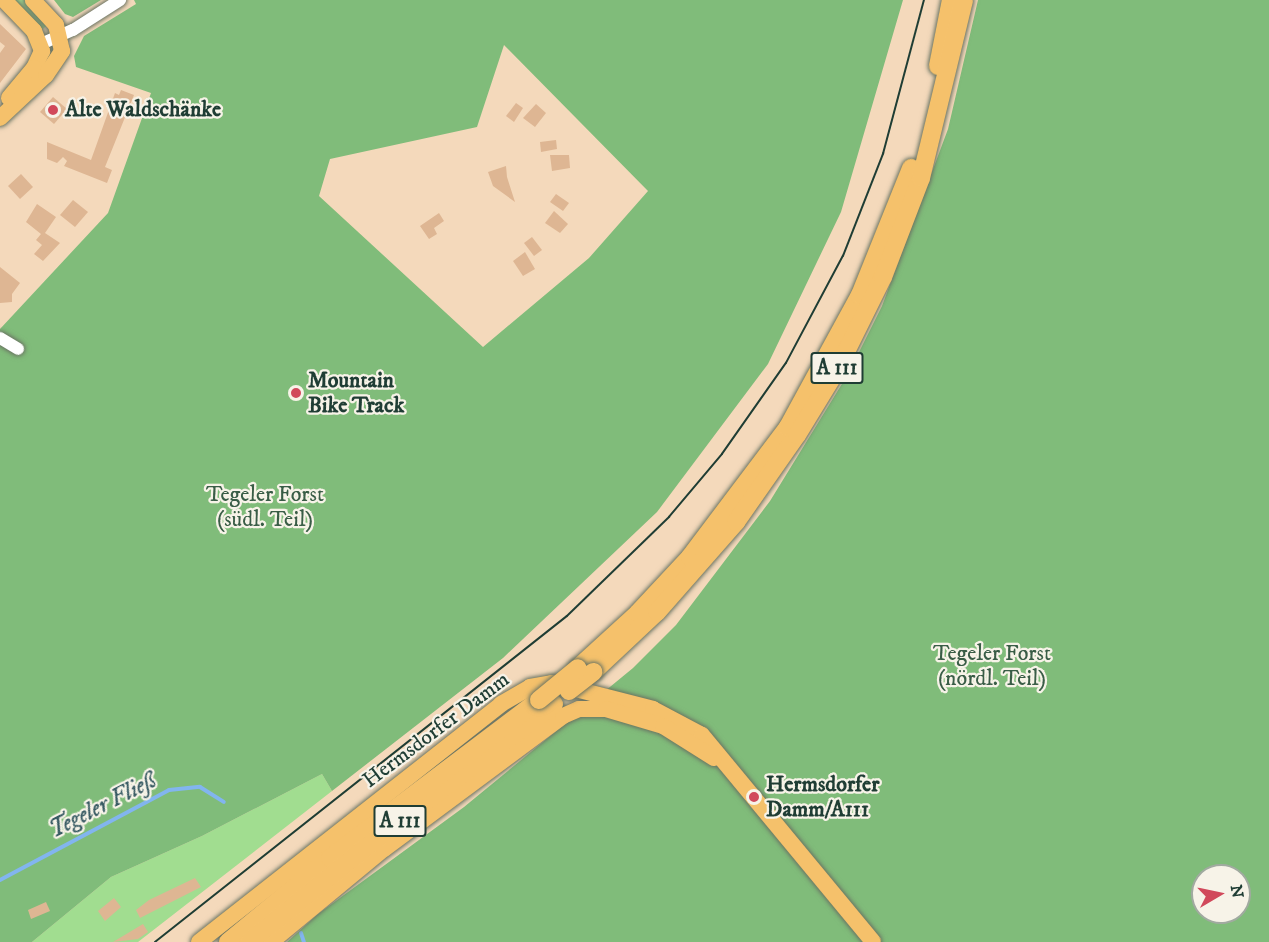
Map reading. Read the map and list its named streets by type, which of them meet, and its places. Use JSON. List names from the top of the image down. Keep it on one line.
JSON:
{"streets":{"highway":["A 111"],"main road":["Hermsdorfer Damm"]},"water":["Tegeler Fließ"],"parks":["Tegeler Forst (südl. Teil)","Tegeler Forst (nördl. Teil)"],"places":["Alte Waldschänke","Mountain Bike Track","Hermsdorfer Damm/A111"],"north":"right"}
